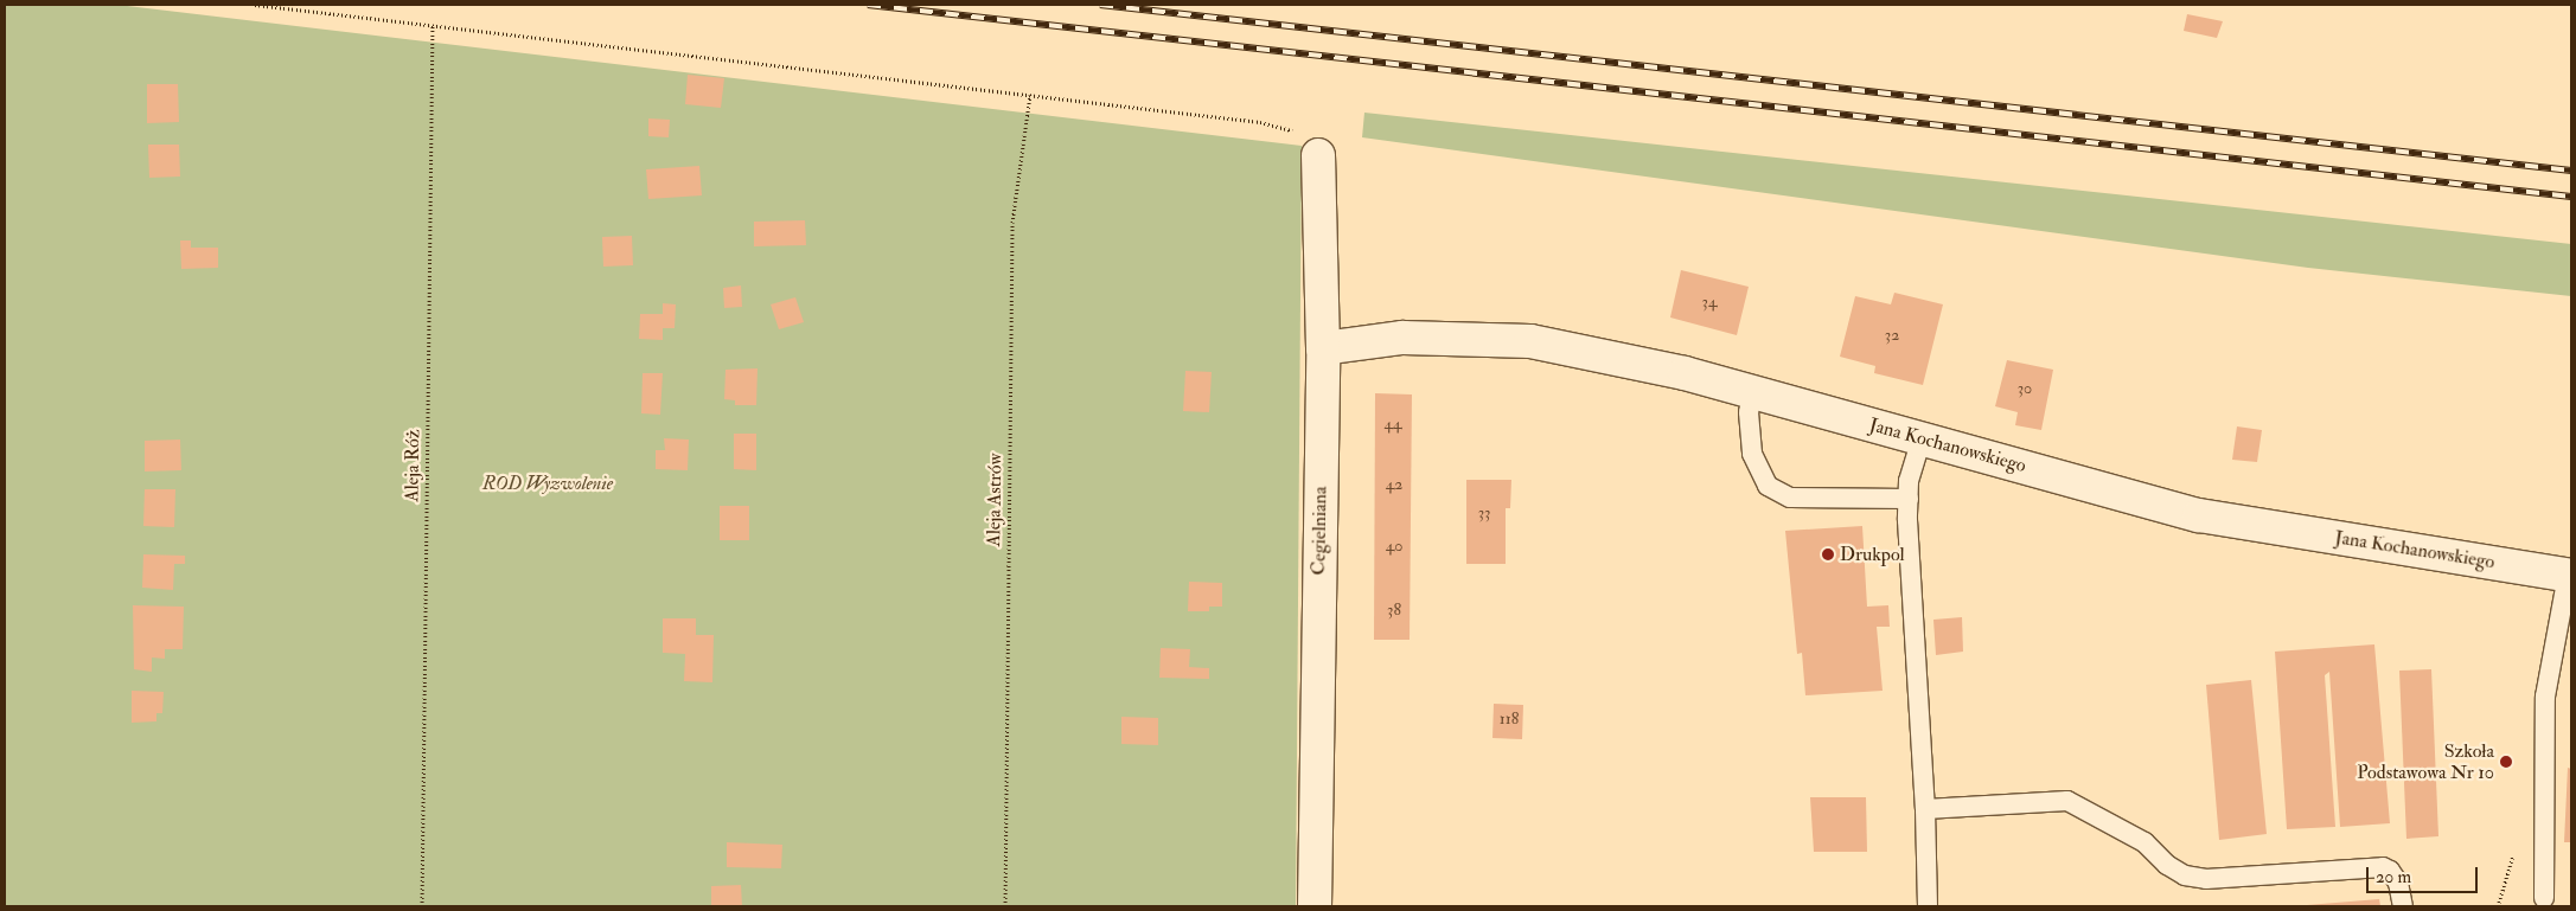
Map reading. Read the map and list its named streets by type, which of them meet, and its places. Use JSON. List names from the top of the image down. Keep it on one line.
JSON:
{"streets":{"street":["Jana Kochanowskiego","Cegielniana"],"path":["Aleja Róż","Aleja Astrów"]},"crossings":[["Jana Kochanowskiego","Cegielniana"]],"parks":["ROD Wyzwolenie"],"places":["Drukpol","Szkoła Podstawowa Nr 10"],"house_numbers":["34","32","30","44","42","33","40","38","118"],"scale_bar":"20 m"}
